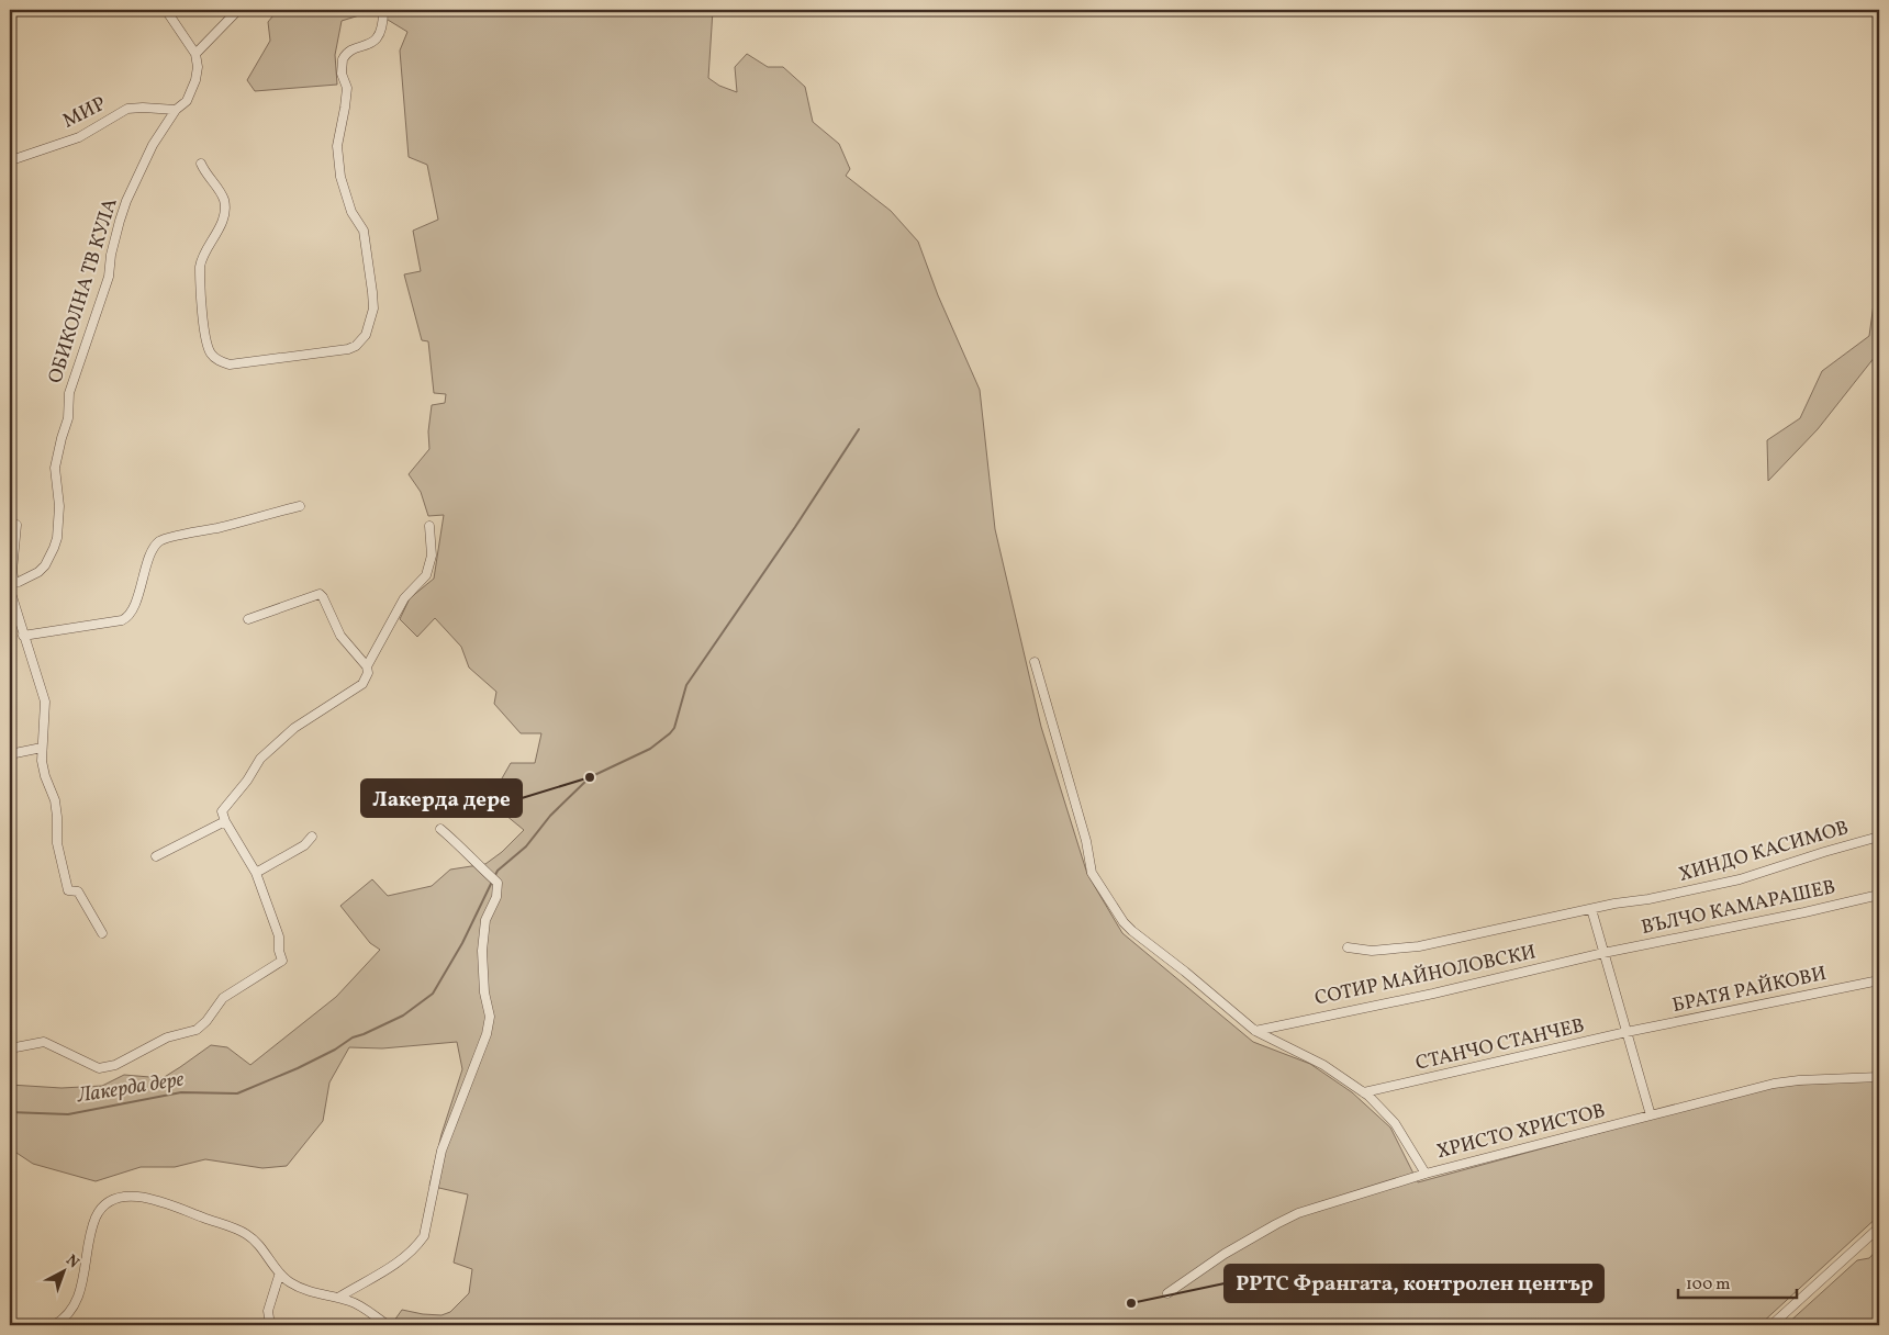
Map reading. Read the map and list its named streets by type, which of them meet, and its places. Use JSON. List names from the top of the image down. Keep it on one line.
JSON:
{"streets":{"street":["МИР","ОБИКОЛНА ТВ КУЛА","ХИНДО КАСИМОВ","ВЪЛЧО КАМАРАШЕВ","СОТИР МАЙНОЛОВСКИ","БРАТЯ РАЙКОВИ","СТАНЧО СТАНЧЕВ","ХРИСТО ХРИСТОВ"]},"crossings":[["МИР","ОБИКОЛНА ТВ КУЛА"],["ВЪЛЧО КАМАРАШЕВ","СОТИР МАЙНОЛОВСКИ"],["СОТИР МАЙНОЛОВСКИ","ХРИСТО ХРИСТОВ"],["БРАТЯ РАЙКОВИ","СТАНЧО СТАНЧЕВ"],["СТАНЧО СТАНЧЕВ","ХРИСТО ХРИСТОВ"]],"water":["Лакерда дере"],"places":["Лакерда дере","РРТС Франгата, контролен център"],"scale_bar":"100 m","north":"top right"}
